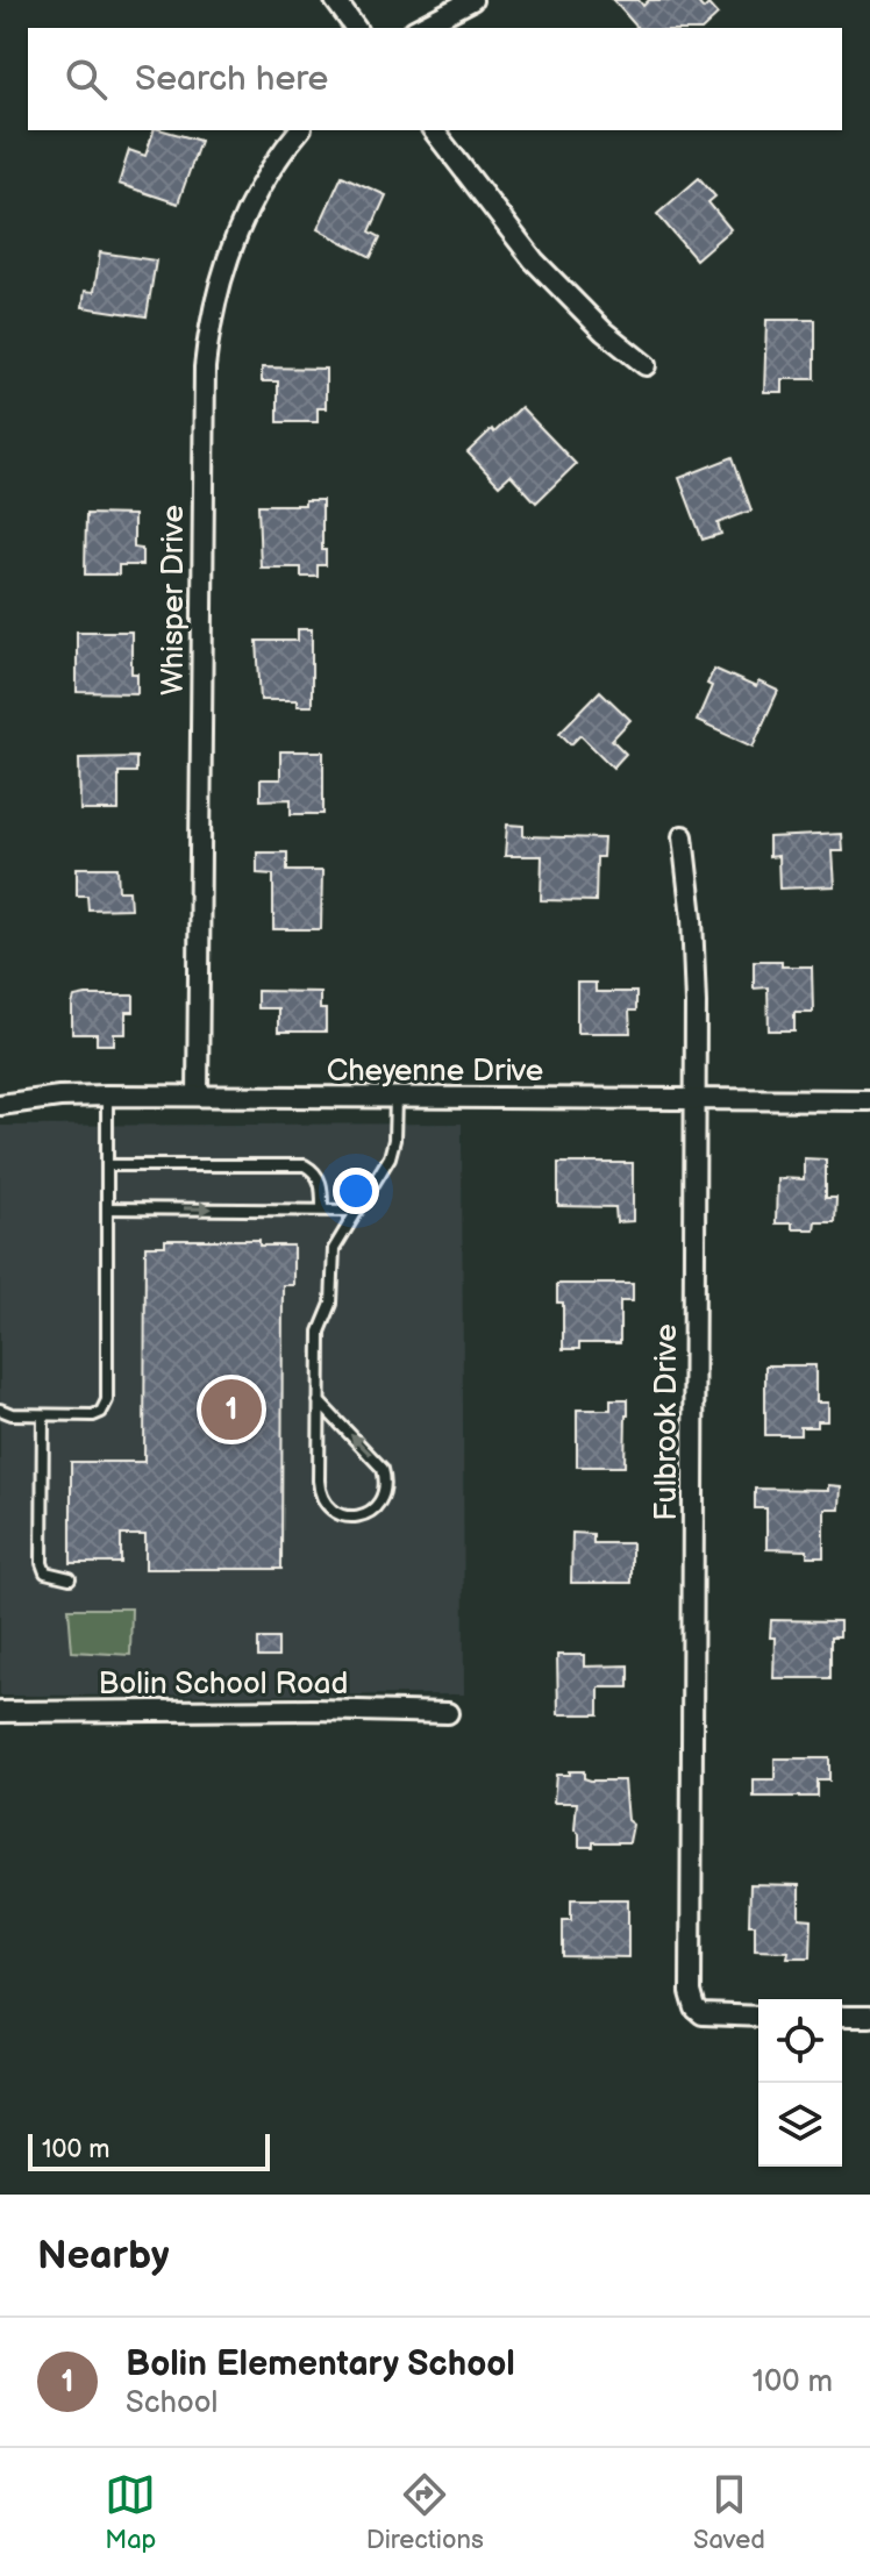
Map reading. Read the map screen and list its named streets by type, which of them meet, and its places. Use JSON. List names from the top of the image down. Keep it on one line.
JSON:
{"streets":{"street":["Whisper Drive","Cheyenne Drive","Fulbrook Drive","Bolin School Road"]},"crossings":[["Whisper Drive","Cheyenne Drive"],["Cheyenne Drive","Fulbrook Drive"]],"scale_bar":"100 m","page":{"search":"Search here","pins":"1","scale":"100 m","heading":"Nearby","list":[{"mark":"1","name":"Bolin Elementary School","note":"School","value":"100 m"}],"nav":["Map","Directions","Saved"]}}
